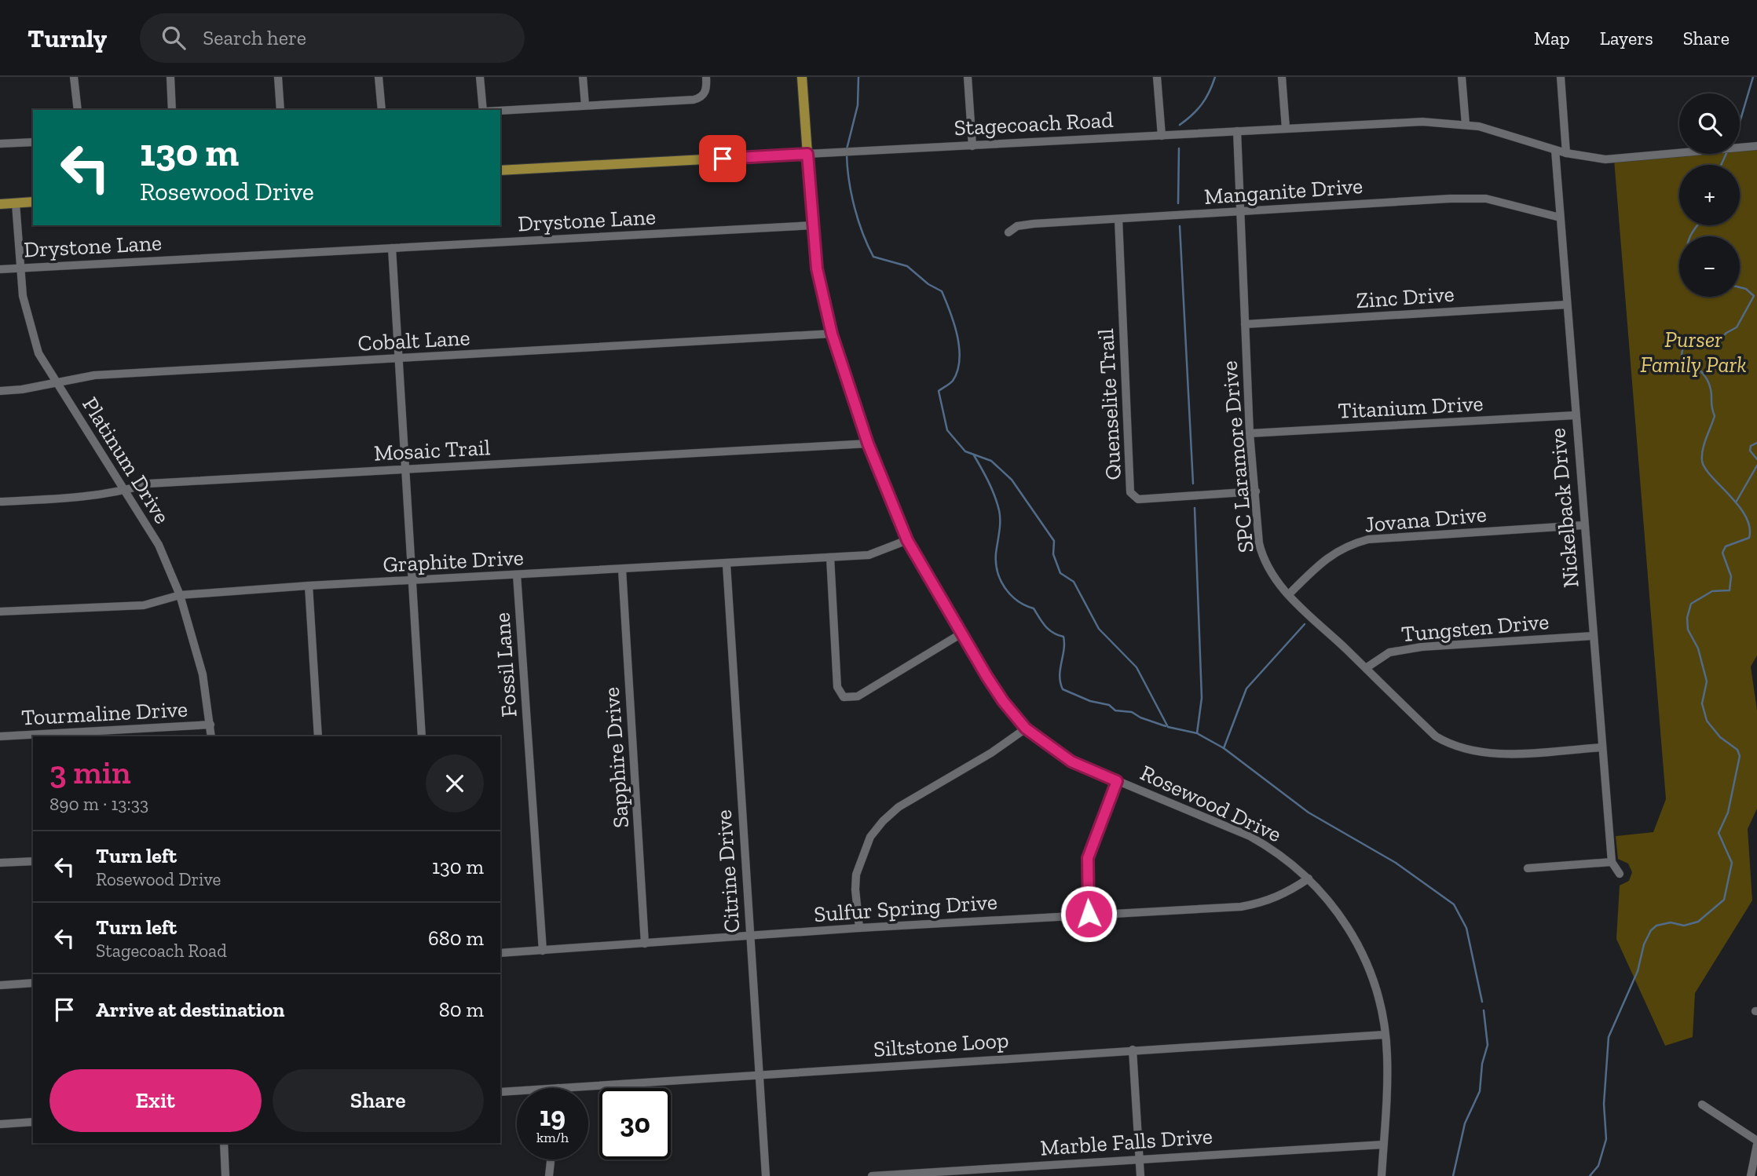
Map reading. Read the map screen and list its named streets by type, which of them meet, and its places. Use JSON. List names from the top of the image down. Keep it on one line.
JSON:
{"streets":{"main road":["Stagecoach Road","Rosewood Drive"],"street":["Manganite Drive","Drystone Lane","Zinc Drive","Cobalt Lane","Quenselite Trail","Titanium Drive","Mosaic Trail","SPC Laramore Drive","Platinum Drive","Nickelback Drive","Jovana Drive","Graphite Drive","Tungsten Drive","Fossil Lane","Tourmaline Drive","Sapphire Drive","Citrine Drive","Sulfur Spring Drive","Siltstone Loop","Marble Falls Drive"]},"crossings":[["Stagecoach Road","SPC Laramore Drive"],["Stagecoach Road","Nickelback Drive"],["Stagecoach Road","Rosewood Drive"],["Manganite Drive","Quenselite Trail"],["Manganite Drive","SPC Laramore Drive"],["Manganite Drive","Nickelback Drive"],["Drystone Lane","Platinum Drive"],["Drystone Lane","Rosewood Drive"],["Zinc Drive","SPC Laramore Drive"],["Zinc Drive","Nickelback Drive"],["Cobalt Lane","Platinum Drive"],["Cobalt Lane","Rosewood Drive"],["Quenselite Trail","SPC Laramore Drive"],["Titanium Drive","SPC Laramore Drive"],["Titanium Drive","Nickelback Drive"],["Mosaic Trail","Platinum Drive"],["Mosaic Trail","Rosewood Drive"],["SPC Laramore Drive","Nickelback Drive"],["SPC Laramore Drive","Jovana Drive"],["SPC Laramore Drive","Tungsten Drive"],["Platinum Drive","Graphite Drive"],["Platinum Drive","Tourmaline Drive"],["Nickelback Drive","Jovana Drive"],["Nickelback Drive","Tungsten Drive"],["Graphite Drive","Fossil Lane"],["Graphite Drive","Sapphire Drive"],["Graphite Drive","Rosewood Drive"],["Graphite Drive","Citrine Drive"],["Fossil Lane","Sulfur Spring Drive"],["Sapphire Drive","Sulfur Spring Drive"],["Rosewood Drive","Sulfur Spring Drive"],["Rosewood Drive","Siltstone Loop"],["Rosewood Drive","Marble Falls Drive"],["Citrine Drive","Sulfur Spring Drive"],["Citrine Drive","Siltstone Loop"]],"parks":["Purser Family Park"],"page":{"header":"Turnly","search":"Search here","nav":["Map","Layers","Share"],"map_buttons":["+","−"],"turn":["130 m","Rosewood Drive"],"heading":["3 min","890 m · 13:33"],"list":[{"name":"Turn left","note":"Rosewood Drive","value":"130 m"},{"name":"Turn left","note":"Stagecoach Road","value":"680 m"},{"name":"Arrive at destination","value":"80 m"}],"buttons":["Exit","Share"],"speed":"19 km/h","limit":"30"}}
